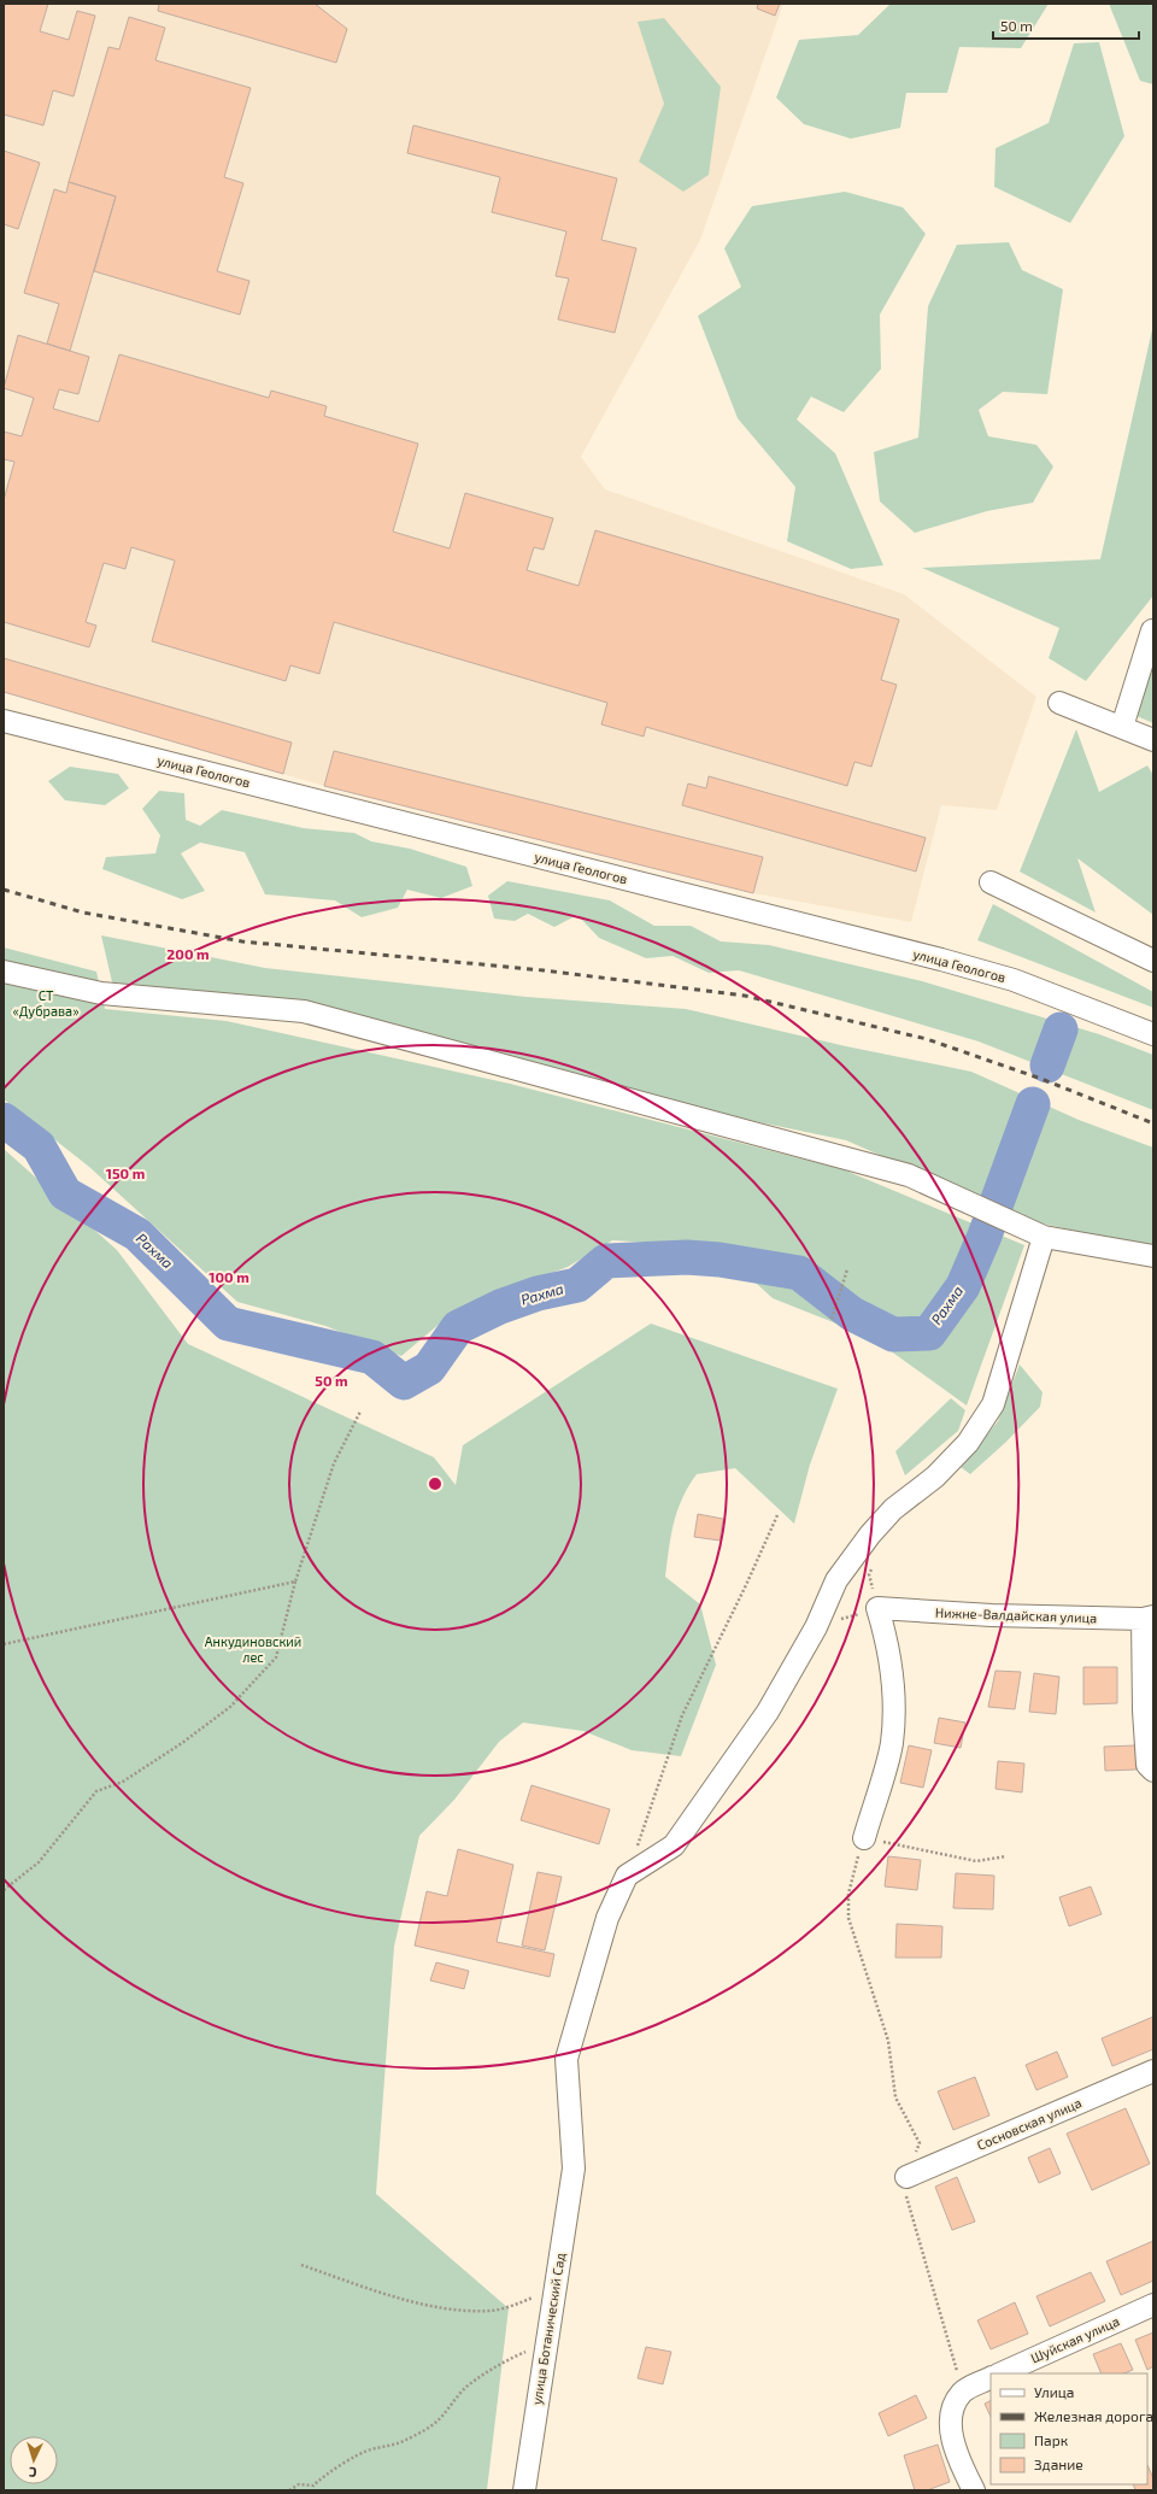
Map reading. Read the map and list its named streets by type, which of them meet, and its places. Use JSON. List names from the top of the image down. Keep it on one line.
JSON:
{"streets":{"street":["улица Геологов","Нижне-Валдайская улица","Сосновская улица","улица Ботанический Сад","Шуйская улица"]},"water":["Рахма"],"parks":["СТ «Дубрава»","Анкудиновский лес"],"legend":["Улица","Железная дорога","Парк","Здание"],"scale_bar":"50 m","north":"bottom","rings":["200 m","150 m","100 m","50 m"]}
